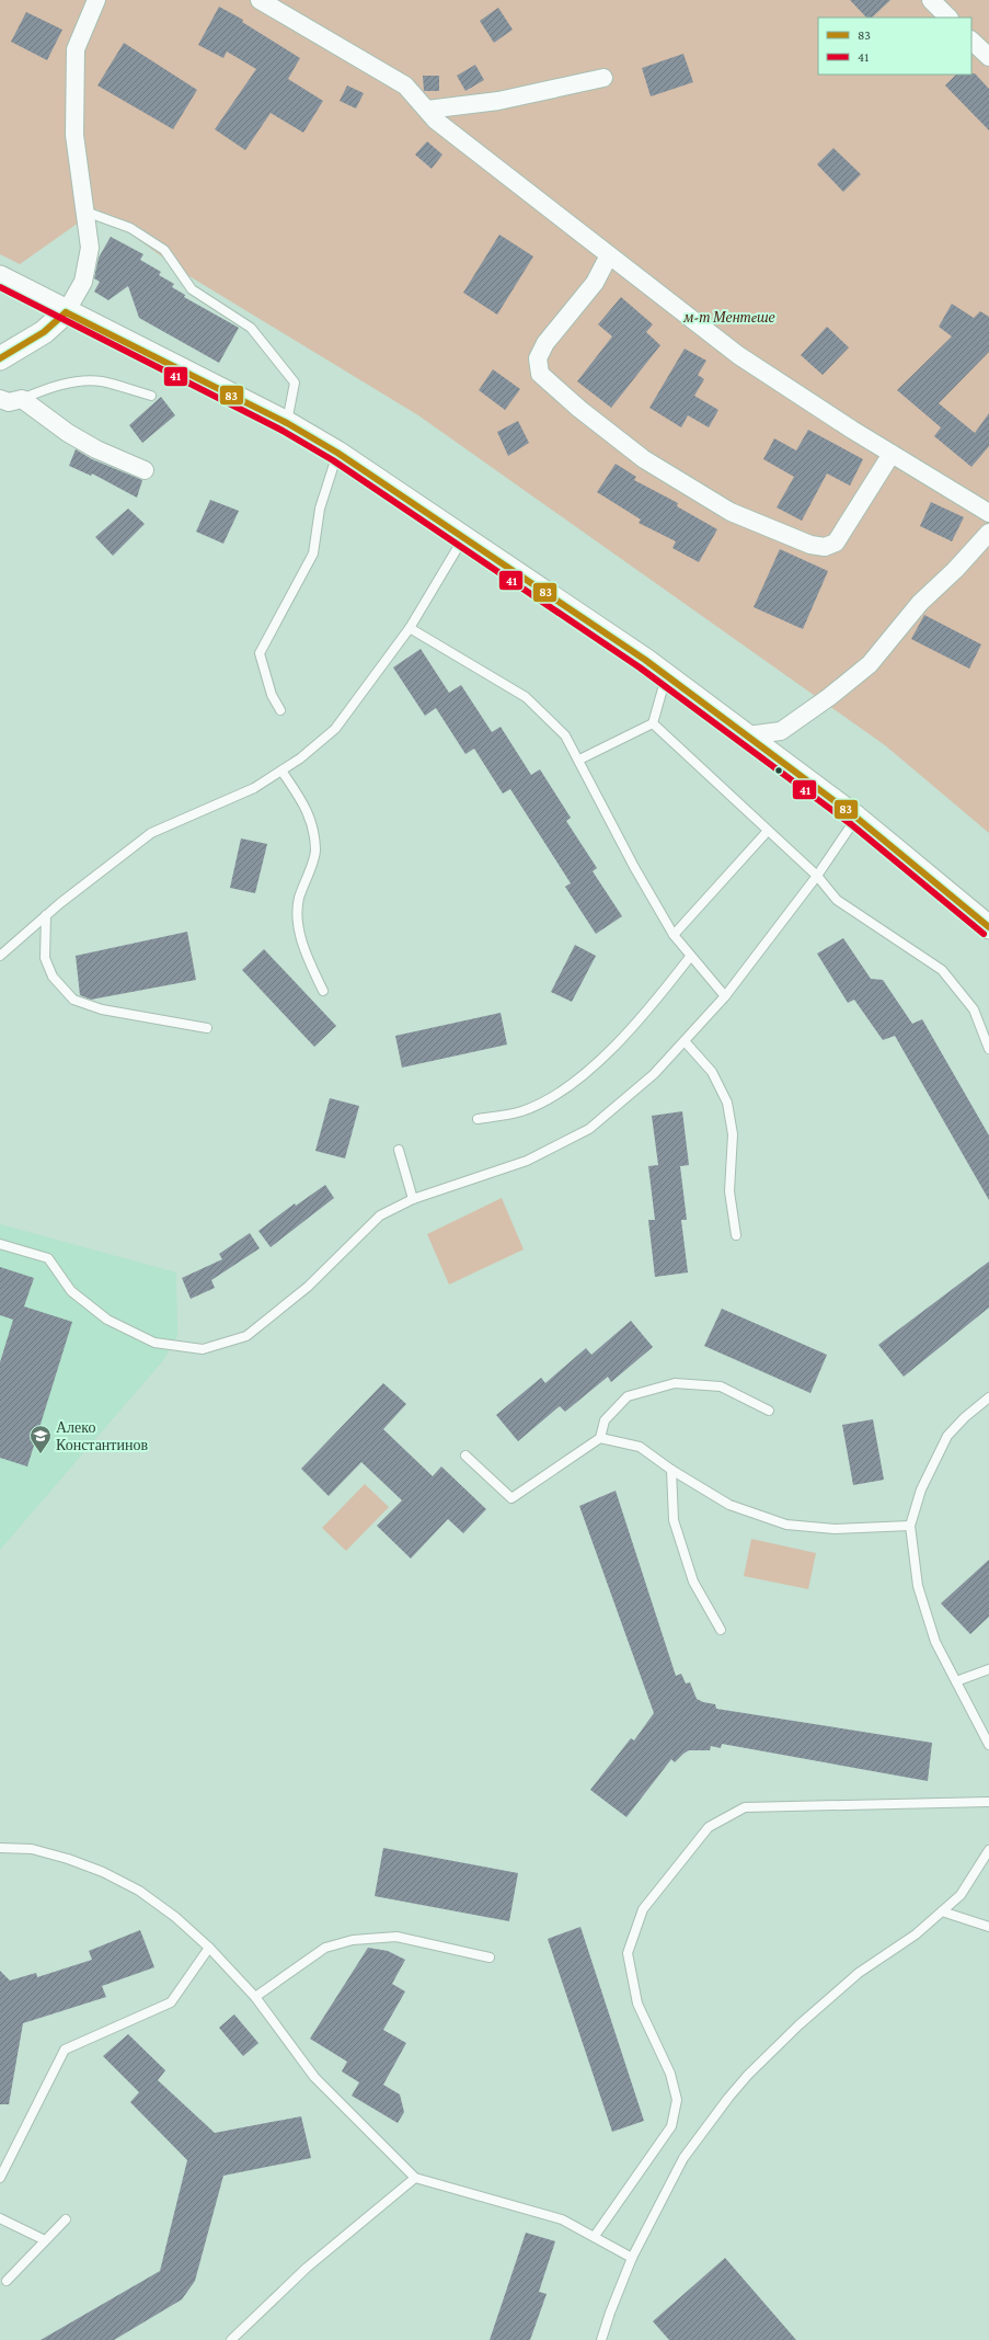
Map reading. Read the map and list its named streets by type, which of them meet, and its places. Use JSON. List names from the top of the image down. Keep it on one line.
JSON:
{"parks":["м-т Ментeше"],"places":{"school or university":["Алеко Константинов"]},"lines":["transit line 41","transit line 83"],"legend":["83","41"]}
